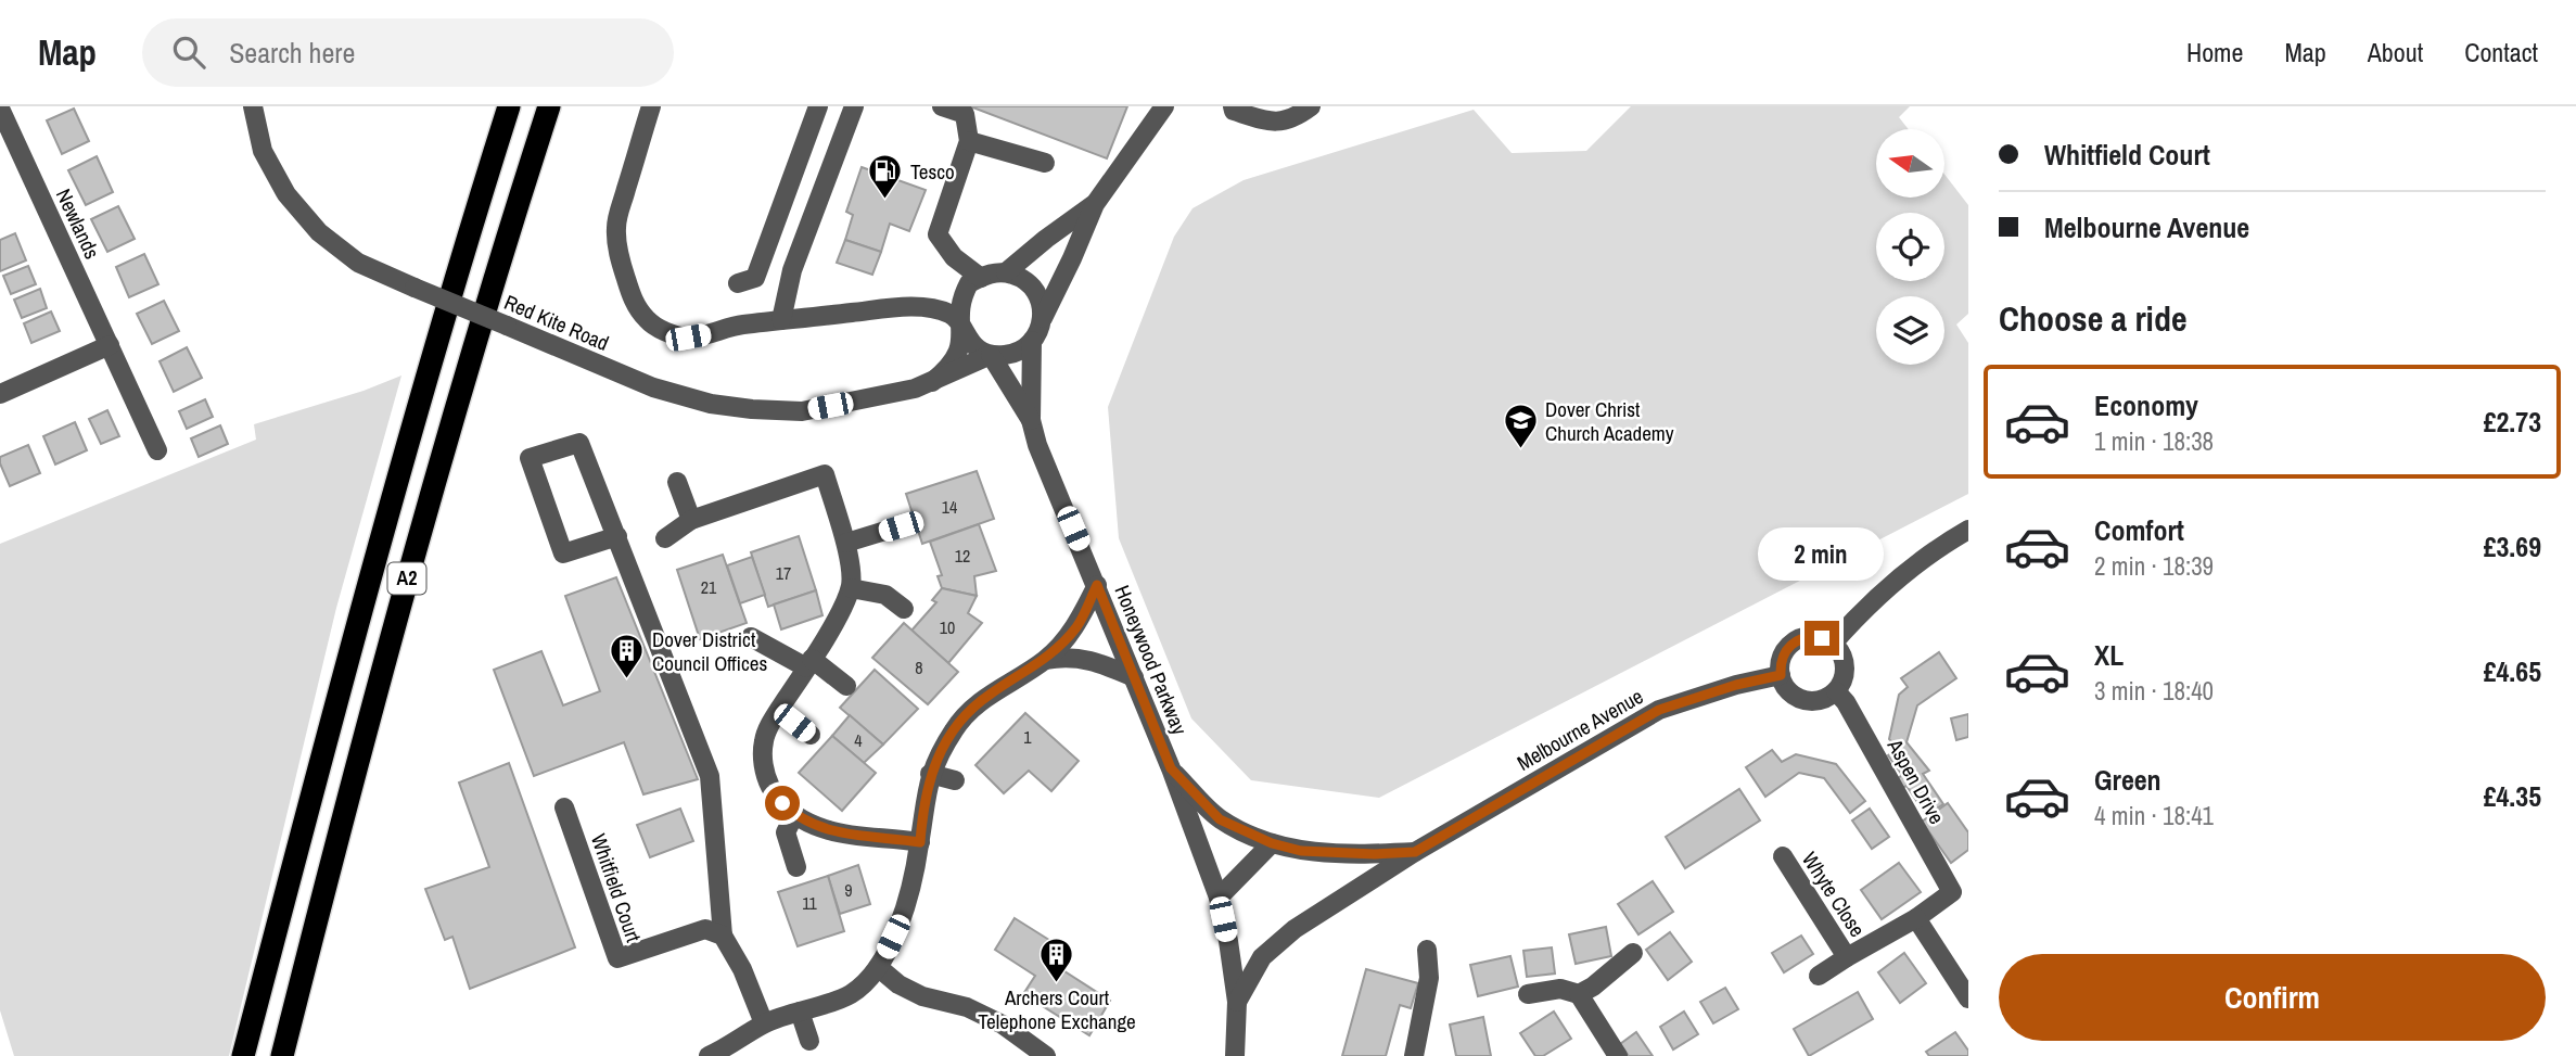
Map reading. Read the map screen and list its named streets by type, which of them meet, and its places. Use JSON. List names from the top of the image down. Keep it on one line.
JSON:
{"streets":{"highway":["A2"],"street":["Newlands","Red Kite Road","Honeywood Parkway","Melbourne Avenue","Aspen Drive","Whitfield Court","Whyte Close"]},"crossings":[["Red Kite Road","Honeywood Parkway"],["Honeywood Parkway","Melbourne Avenue"],["Melbourne Avenue","Aspen Drive"],["Aspen Drive","Whyte Close"]],"places":{"fuel station":["Tesco"],"school or university":["Dover Christ Church Academy"],"building":["Dover District Council Offices","Archers Court Telephone Exchange"]},"house_numbers":["14","12","17","21","10","8","1","4","9","11"],"north":"left","page":{"header":"Map","search":"Search here","nav":["Home","Map","About","Contact"],"banner":["Whitfield Court","Melbourne Avenue"],"heading":"Choose a ride","list":[{"name":"Economy","note":"1 min · 18:38","value":"£2.73"},{"name":"Comfort","note":"2 min · 18:39","value":"£3.69"},{"name":"XL","note":"3 min · 18:40","value":"£4.65"},{"name":"Green","note":"4 min · 18:41","value":"£4.35"}],"bubble":"2 min","buttons":"Confirm"}}
